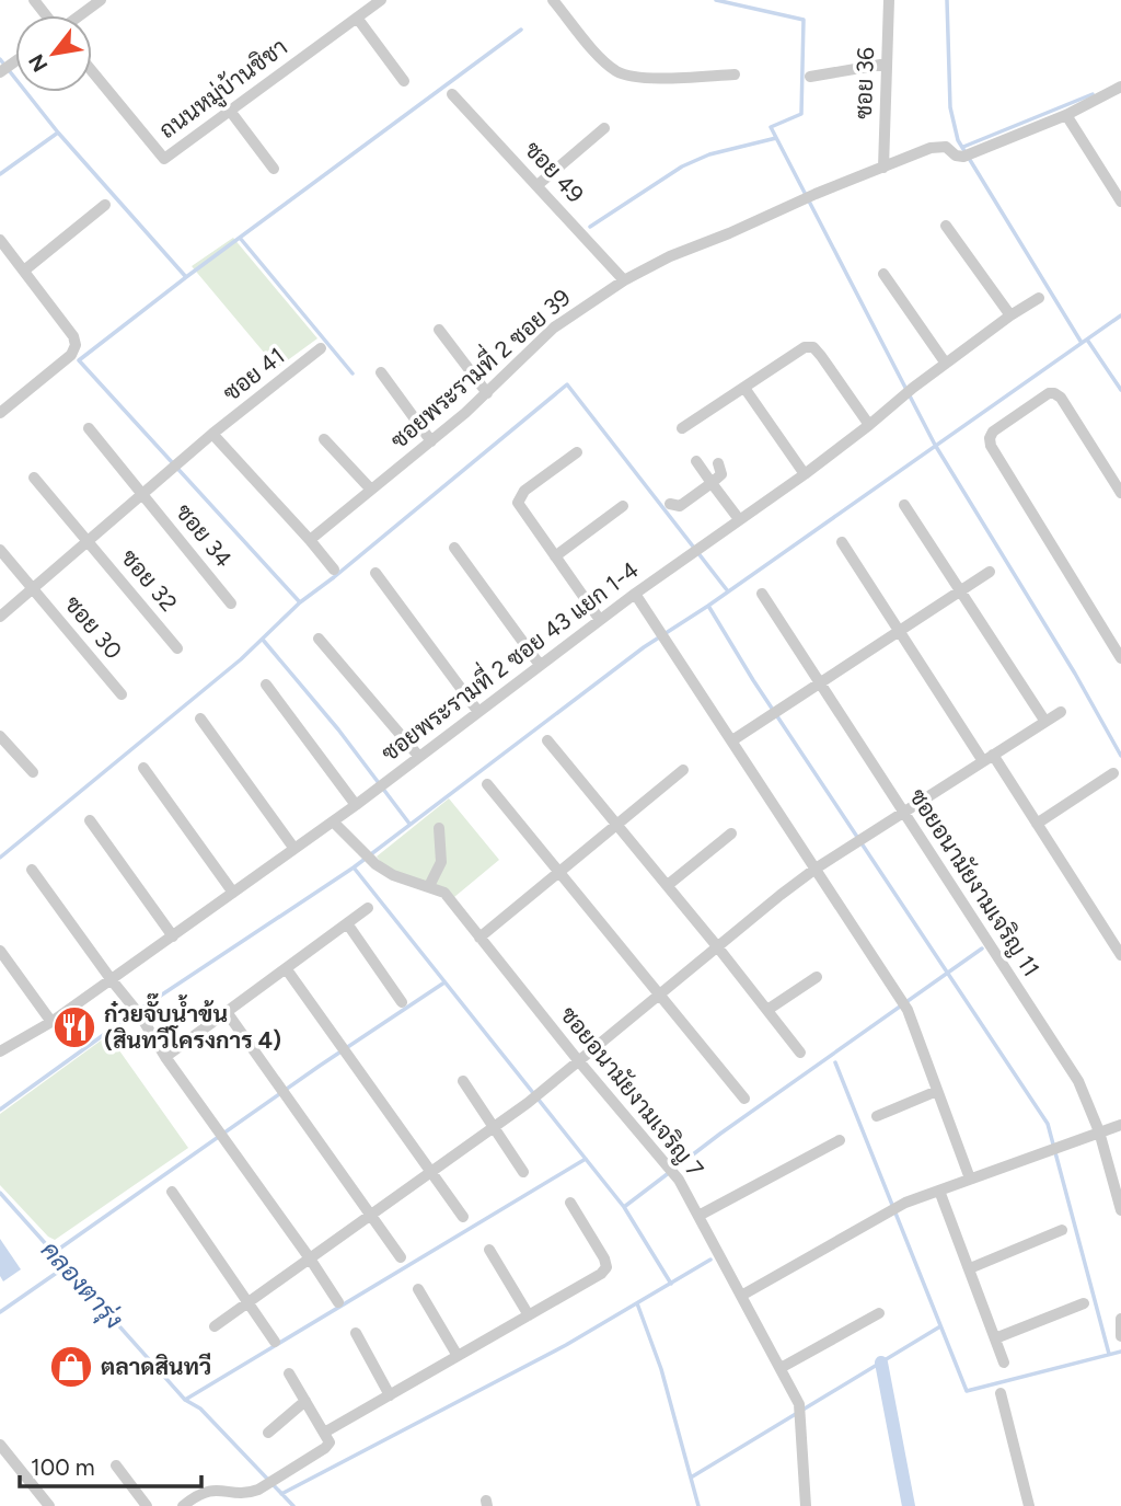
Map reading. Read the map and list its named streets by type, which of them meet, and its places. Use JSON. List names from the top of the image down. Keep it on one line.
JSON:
{"streets":{"street":["ซอย 36","ถนนหมู่บ้านชิชา","ซอย 49","ซอยพระรามที่ 2 ซอย 39","ซอย 41","ซอย 34","ซอย 32","ซอย 30","ซอยพระรามที่ 2 ซอย 43 แยก 1-4","ซอยอนามัยงามเจริญ 11","ซอยอนามัยงามเจริญ 7"]},"crossings":[["ซอย 36","ซอยพระรามที่ 2 ซอย 39"],["ซอย 49","ซอยพระรามที่ 2 ซอย 39"],["ซอยพระรามที่ 2 ซอย 43 แยก 1-4","ซอยอนามัยงามเจริญ 7"]],"water":["คลองตารุ่ง"],"places":{"restaurant":["ก๋วยจั๊บน้ำข้น (สินทวีโครงการ 4)"],"shop":["ตลาดสินทวี"]},"scale_bar":"100 m","north":"bottom left"}
